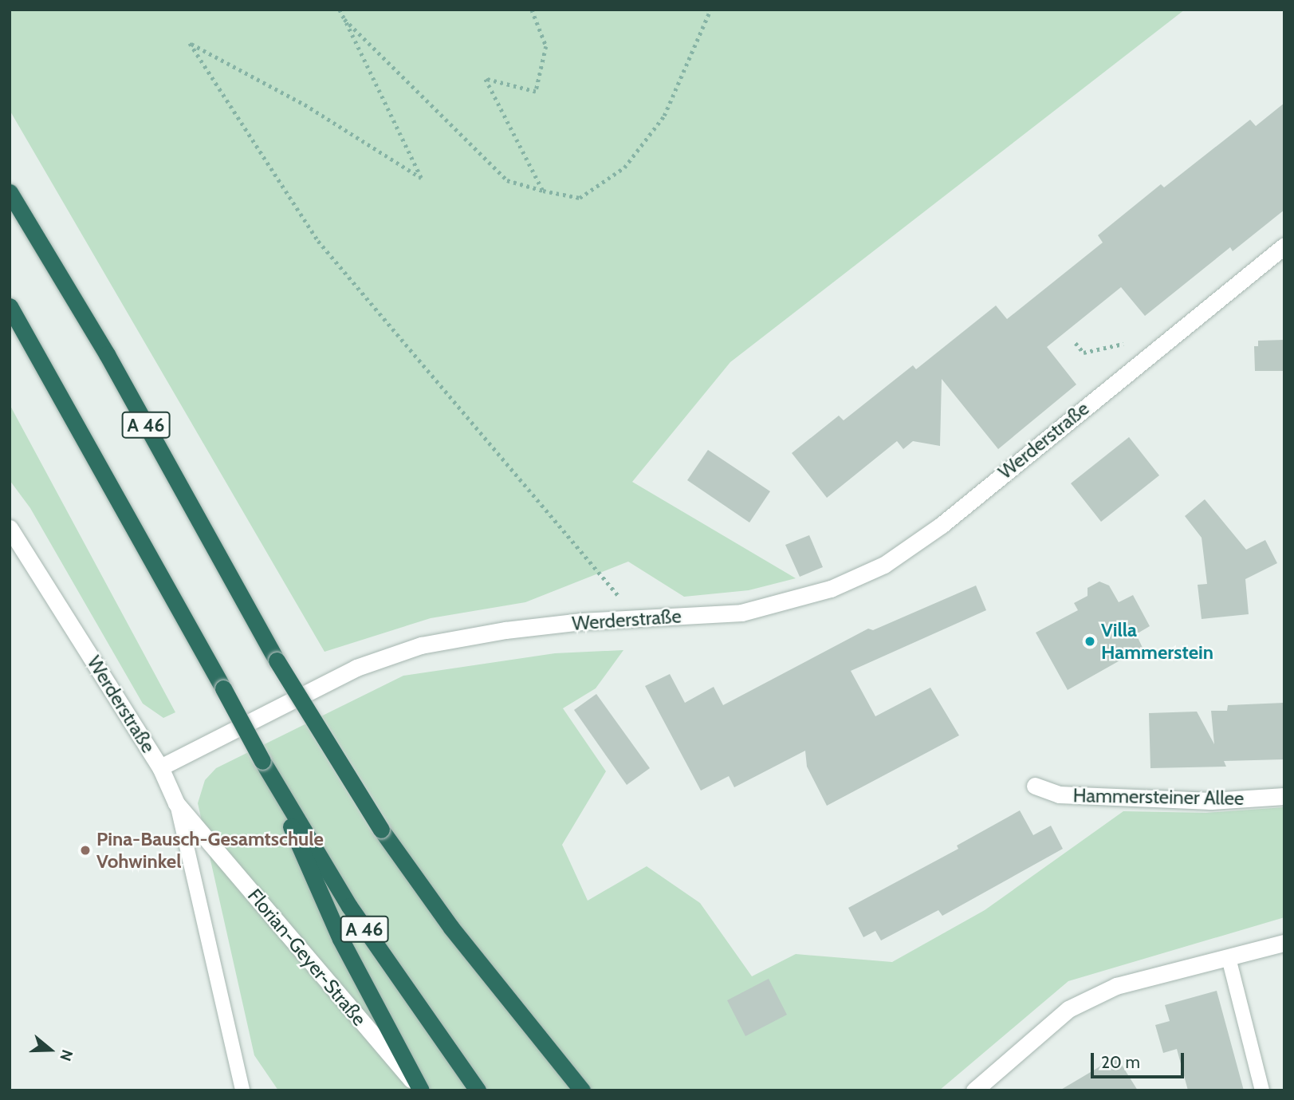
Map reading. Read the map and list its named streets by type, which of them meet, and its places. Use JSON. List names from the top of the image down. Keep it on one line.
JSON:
{"streets":{"highway":["A 46"],"street":["Werderstraße","Hammersteiner Allee","Florian-Geyer-Straße"]},"crossings":[["Werderstraße","Florian-Geyer-Straße"]],"places":["Villa Hammerstein","Pina-Bausch-Gesamtschule Vohwinkel"],"scale_bar":"20 m","north":"right"}
